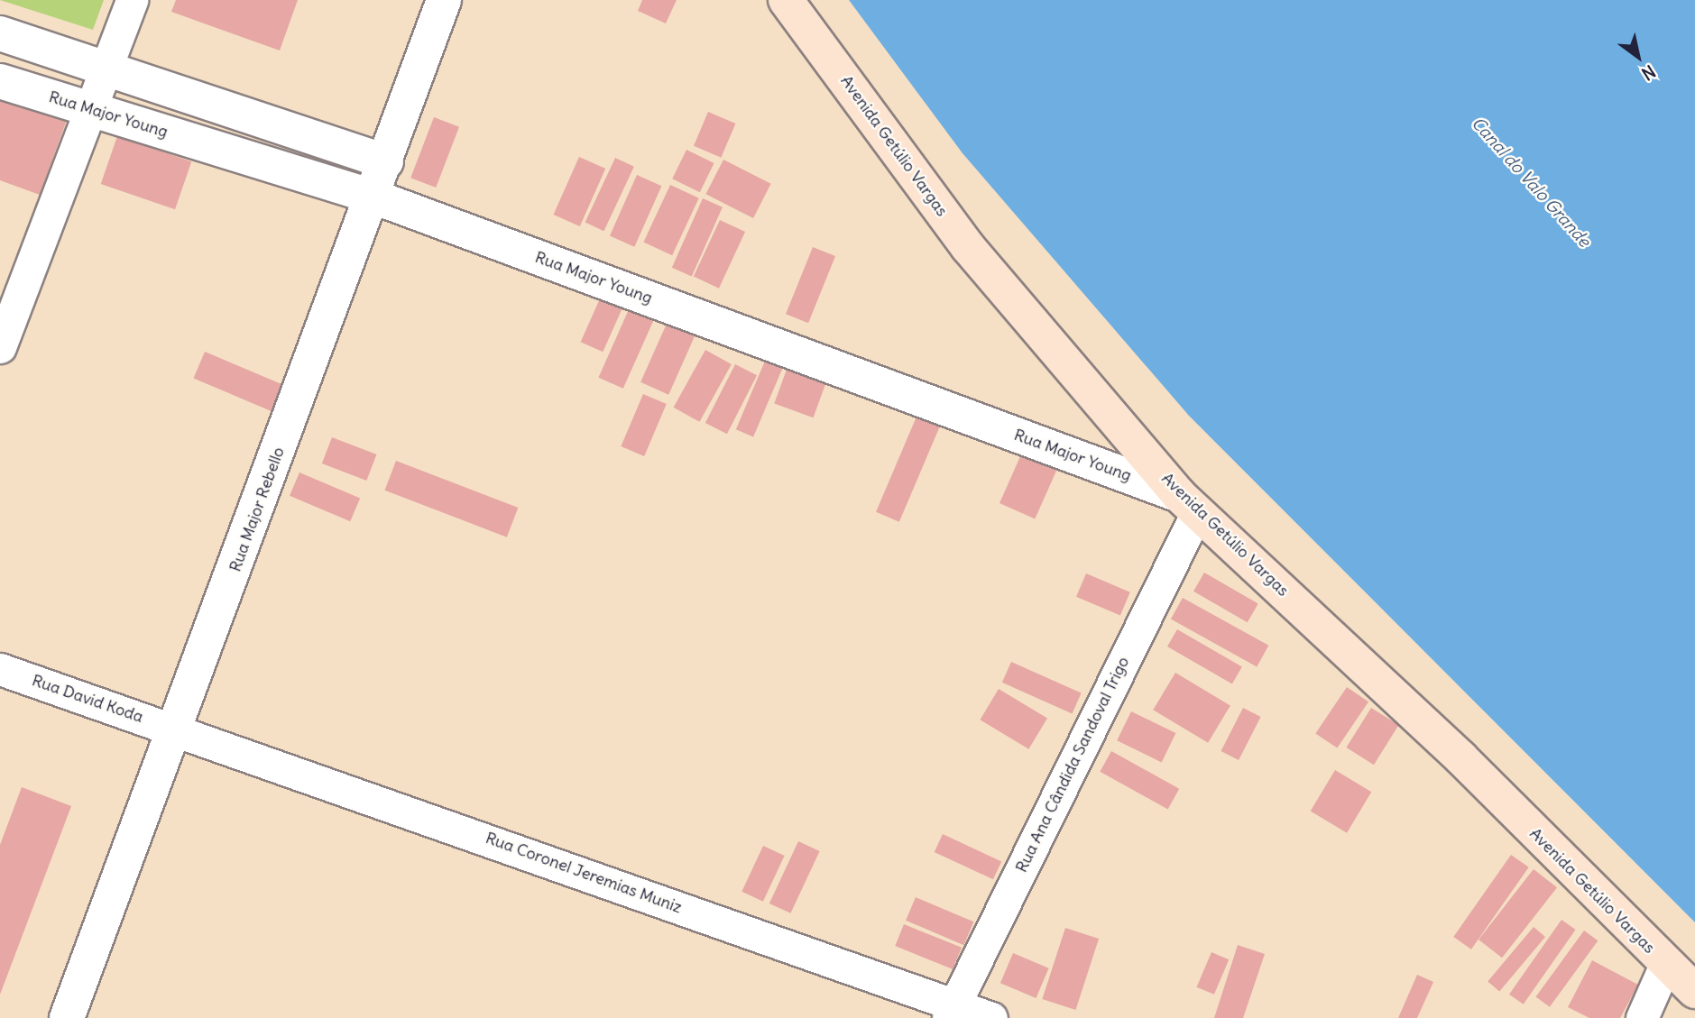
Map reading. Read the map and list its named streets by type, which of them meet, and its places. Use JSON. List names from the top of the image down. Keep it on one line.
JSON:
{"streets":{"main road":["Avenida Getúlio Vargas"],"street":["Rua Major Young","Rua Major Rebello","Rua David Koda","Rua Ana Cândida Sandoval Trigo","Rua Coronel Jeremias Muniz"]},"crossings":[["Rua Major Young","Avenida Getúlio Vargas"],["Rua Major Young","Rua Major Rebello"],["Rua Major Young","Rua Ana Cândida Sandoval Trigo"],["Avenida Getúlio Vargas","Rua Ana Cândida Sandoval Trigo"],["Rua Major Rebello","Rua David Koda"],["Rua Major Rebello","Rua Coronel Jeremias Muniz"],["Rua David Koda","Rua Coronel Jeremias Muniz"],["Rua Ana Cândida Sandoval Trigo","Rua Coronel Jeremias Muniz"]],"water":["Canal do Valo Grande"],"north":"bottom right"}
